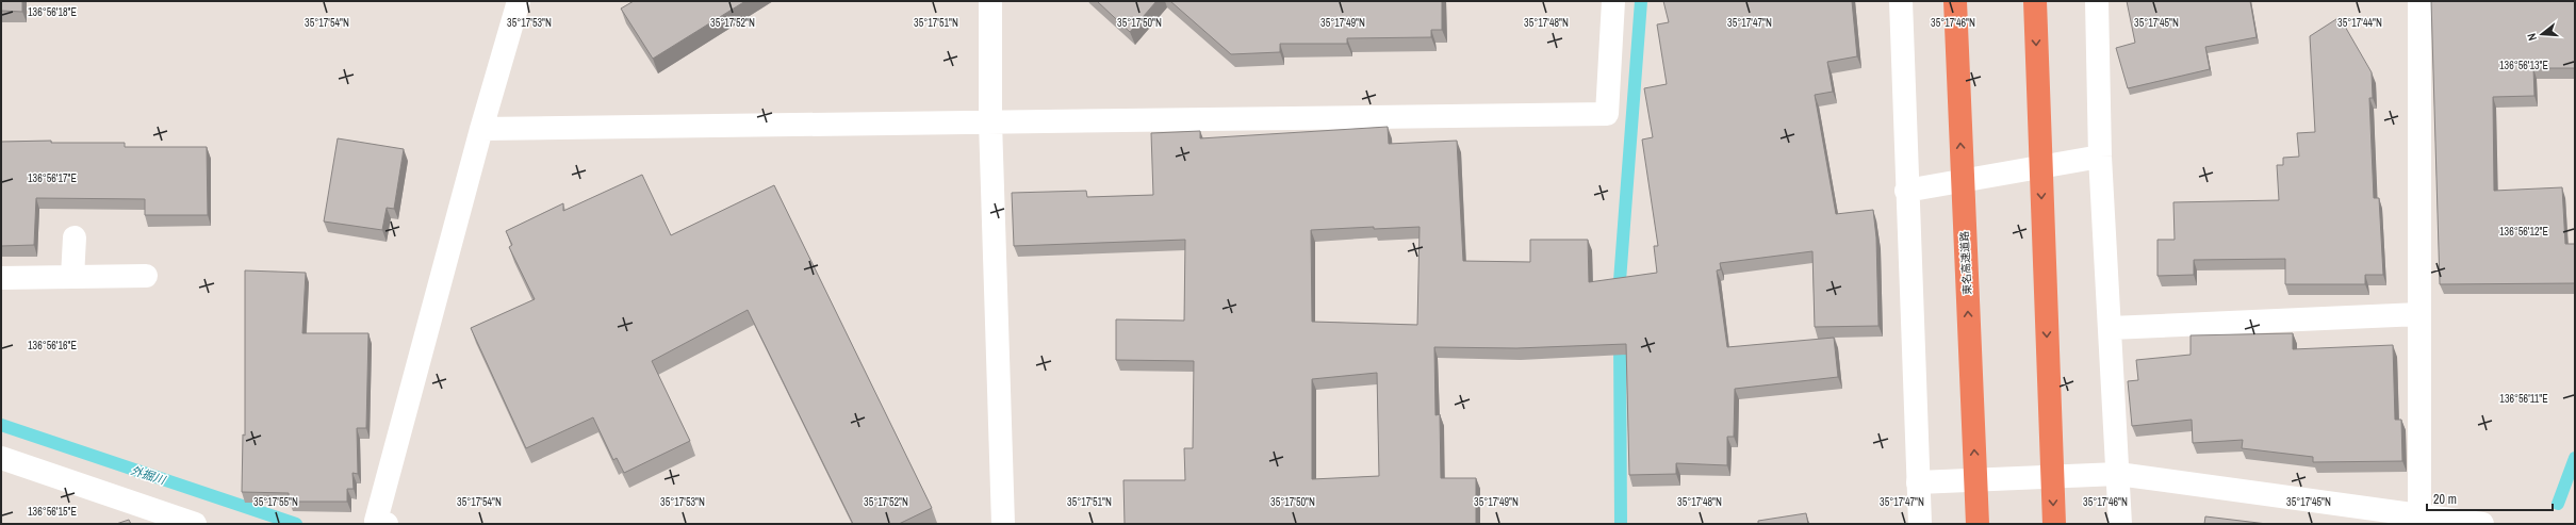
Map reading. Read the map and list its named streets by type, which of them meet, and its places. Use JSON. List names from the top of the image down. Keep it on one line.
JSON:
{"streets":{"highway":["東名高速道路"]},"water":["外掘川"],"scale_bar":"20 m","north":"left","coordinates":["136°56'18\"E","35°17'54\"N","35°17'53\"N","35°17'52\"N","35°17'51\"N","35°17'50\"N","35°17'49\"N","35°17'48\"N","35°17'47\"N","35°17'46\"N","35°17'45\"N","35°17'44\"N","136°56'13\"E","136°56'17\"E","136°56'12\"E","136°56'16\"E","136°56'11\"E","35°17'55\"N","136°56'15\"E"]}
